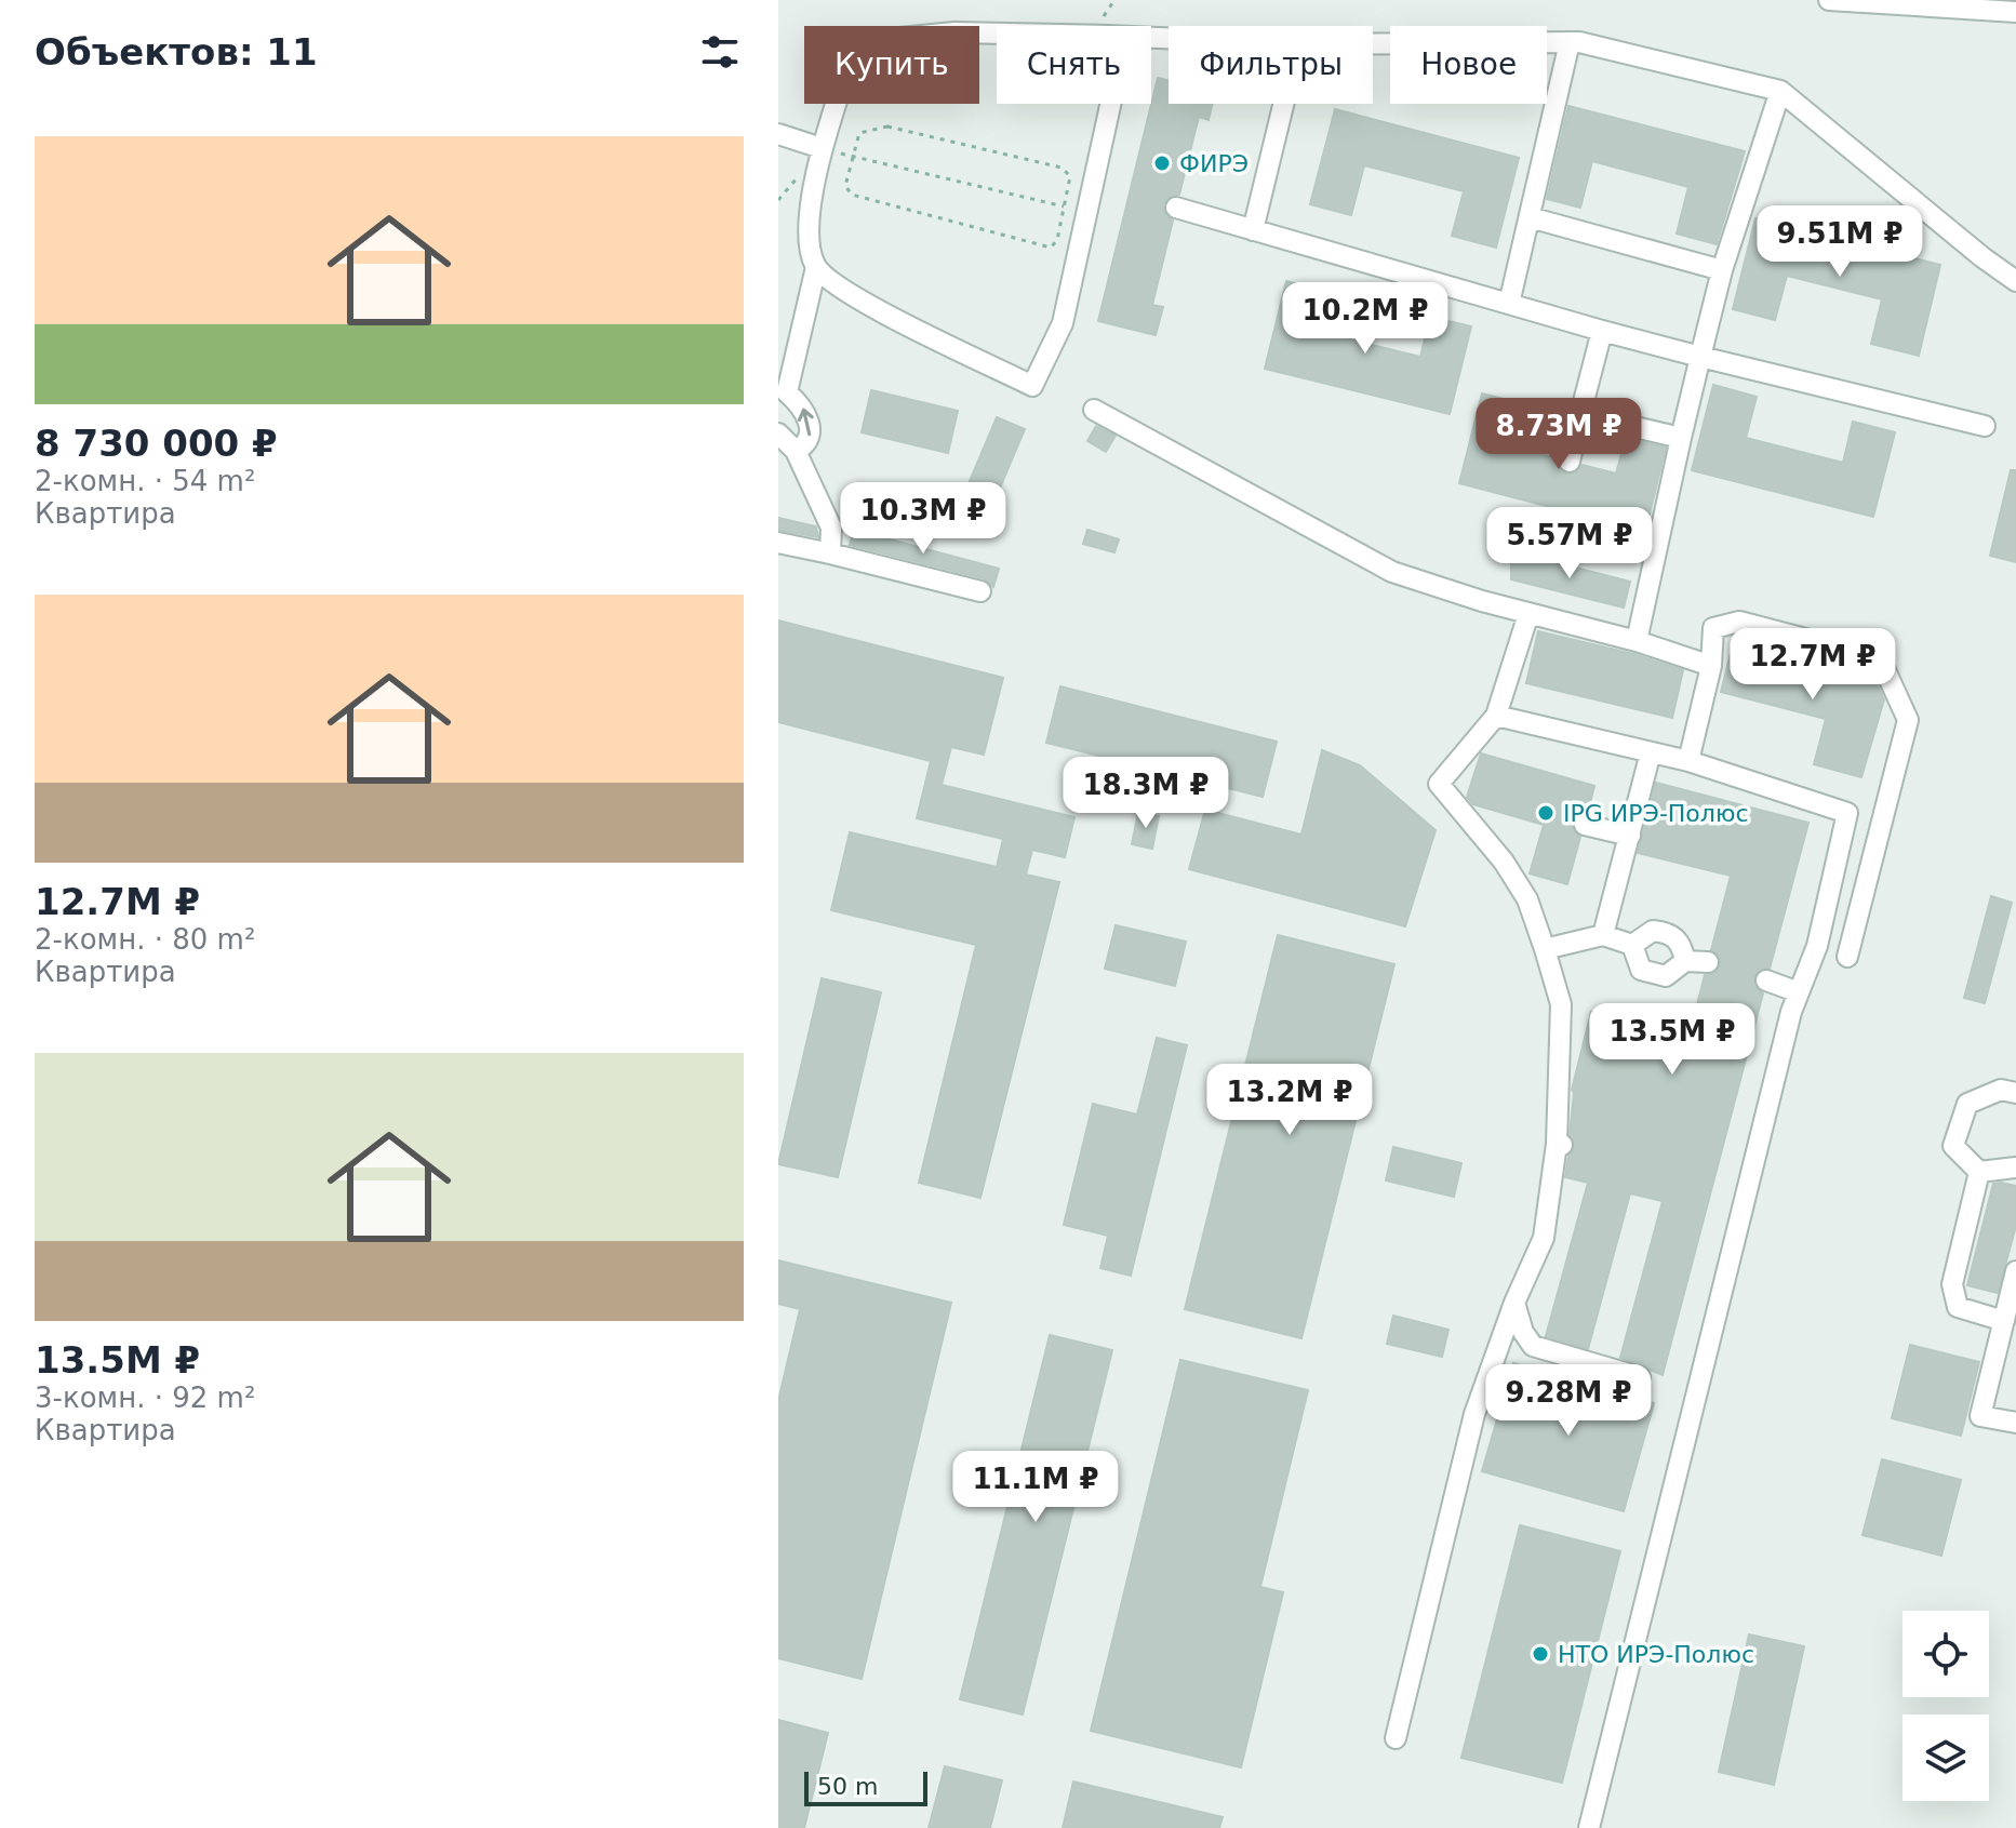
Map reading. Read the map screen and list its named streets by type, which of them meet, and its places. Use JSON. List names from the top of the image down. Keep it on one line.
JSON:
{"places":["ФИРЭ","IPG ИРЭ-Полюс","НТО ИРЭ-Полюс"],"scale_bar":"50 m","page":{"heading":"Объектов: 11","chip":["Купить","Снять","Фильтры","Новое"],"list":[{"name":"8 730 000 ₽","note":"2-комн. · 54 m² · Квартира"},{"name":"12.7M ₽","note":"2-комн. · 80 m² · Квартира"},{"name":"13.5M ₽","note":"3-комн. · 92 m² · Квартира"}],"price":["9.51M ₽","10.2M ₽","8.73M ₽","10.3M ₽","5.57M ₽","12.7M ₽","18.3M ₽","13.5M ₽","13.2M ₽","9.28M ₽","11.1M ₽"],"scale":"50 m"}}
